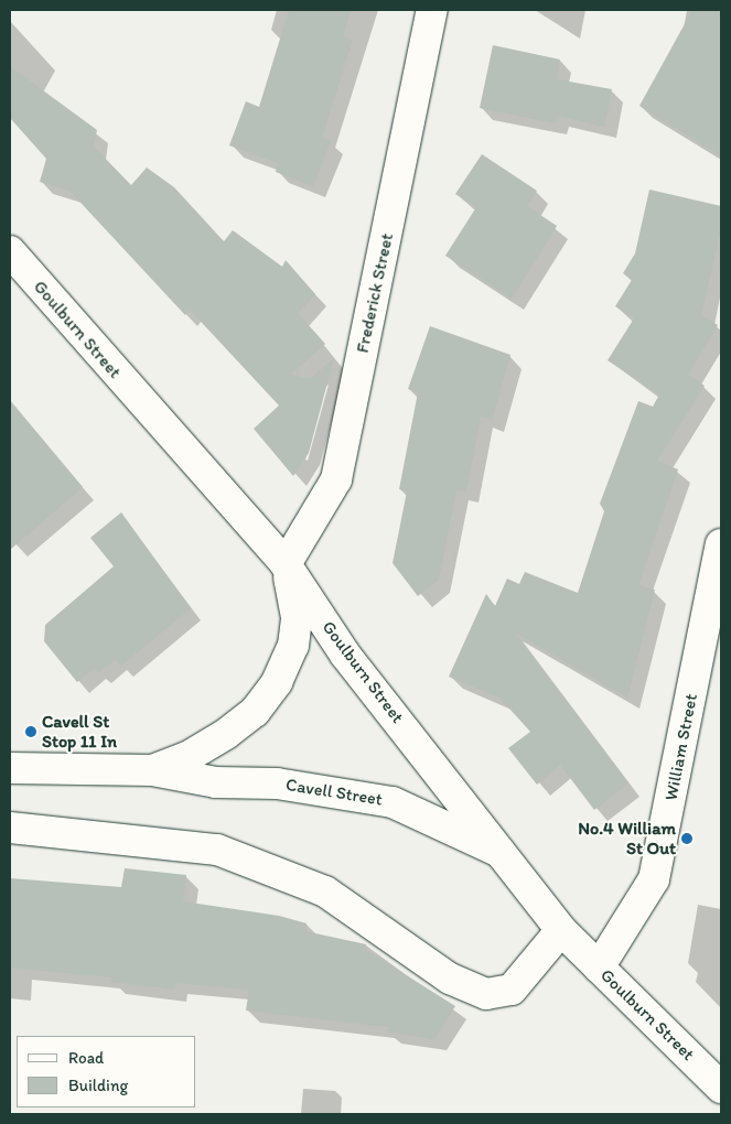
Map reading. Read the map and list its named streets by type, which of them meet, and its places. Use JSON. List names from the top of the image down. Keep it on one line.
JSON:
{"streets":{"street":["Frederick Street","Goulburn Street","William Street","Cavell Street"]},"crossings":[["Frederick Street","Goulburn Street"],["Frederick Street","Cavell Street"],["Goulburn Street","William Street"],["Goulburn Street","Cavell Street"]],"places":["Cavell St Stop 11 In","No.4 William St Out"],"legend":["Road","Building"]}
